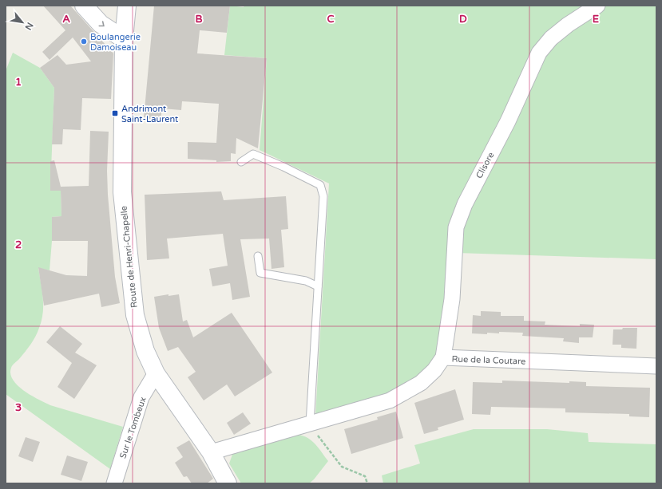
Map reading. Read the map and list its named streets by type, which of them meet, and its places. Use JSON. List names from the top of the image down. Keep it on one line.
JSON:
{"streets":{"street":["Clisore","Route de Henri-Chapelle","Rue de la Coutare","Sur le Tombeux"]},"crossings":[["Clisore","Rue de la Coutare"],["Route de Henri-Chapelle","Rue de la Coutare"],["Route de Henri-Chapelle","Sur le Tombeux"]],"places":{"other":["Boulangerie Damoiseau"],"transit":["Andrimont Saint-Laurent"]},"north":"bottom right","grid":{"columns":["A","B","C","D","E"],"rows":["1","2","3"]}}
